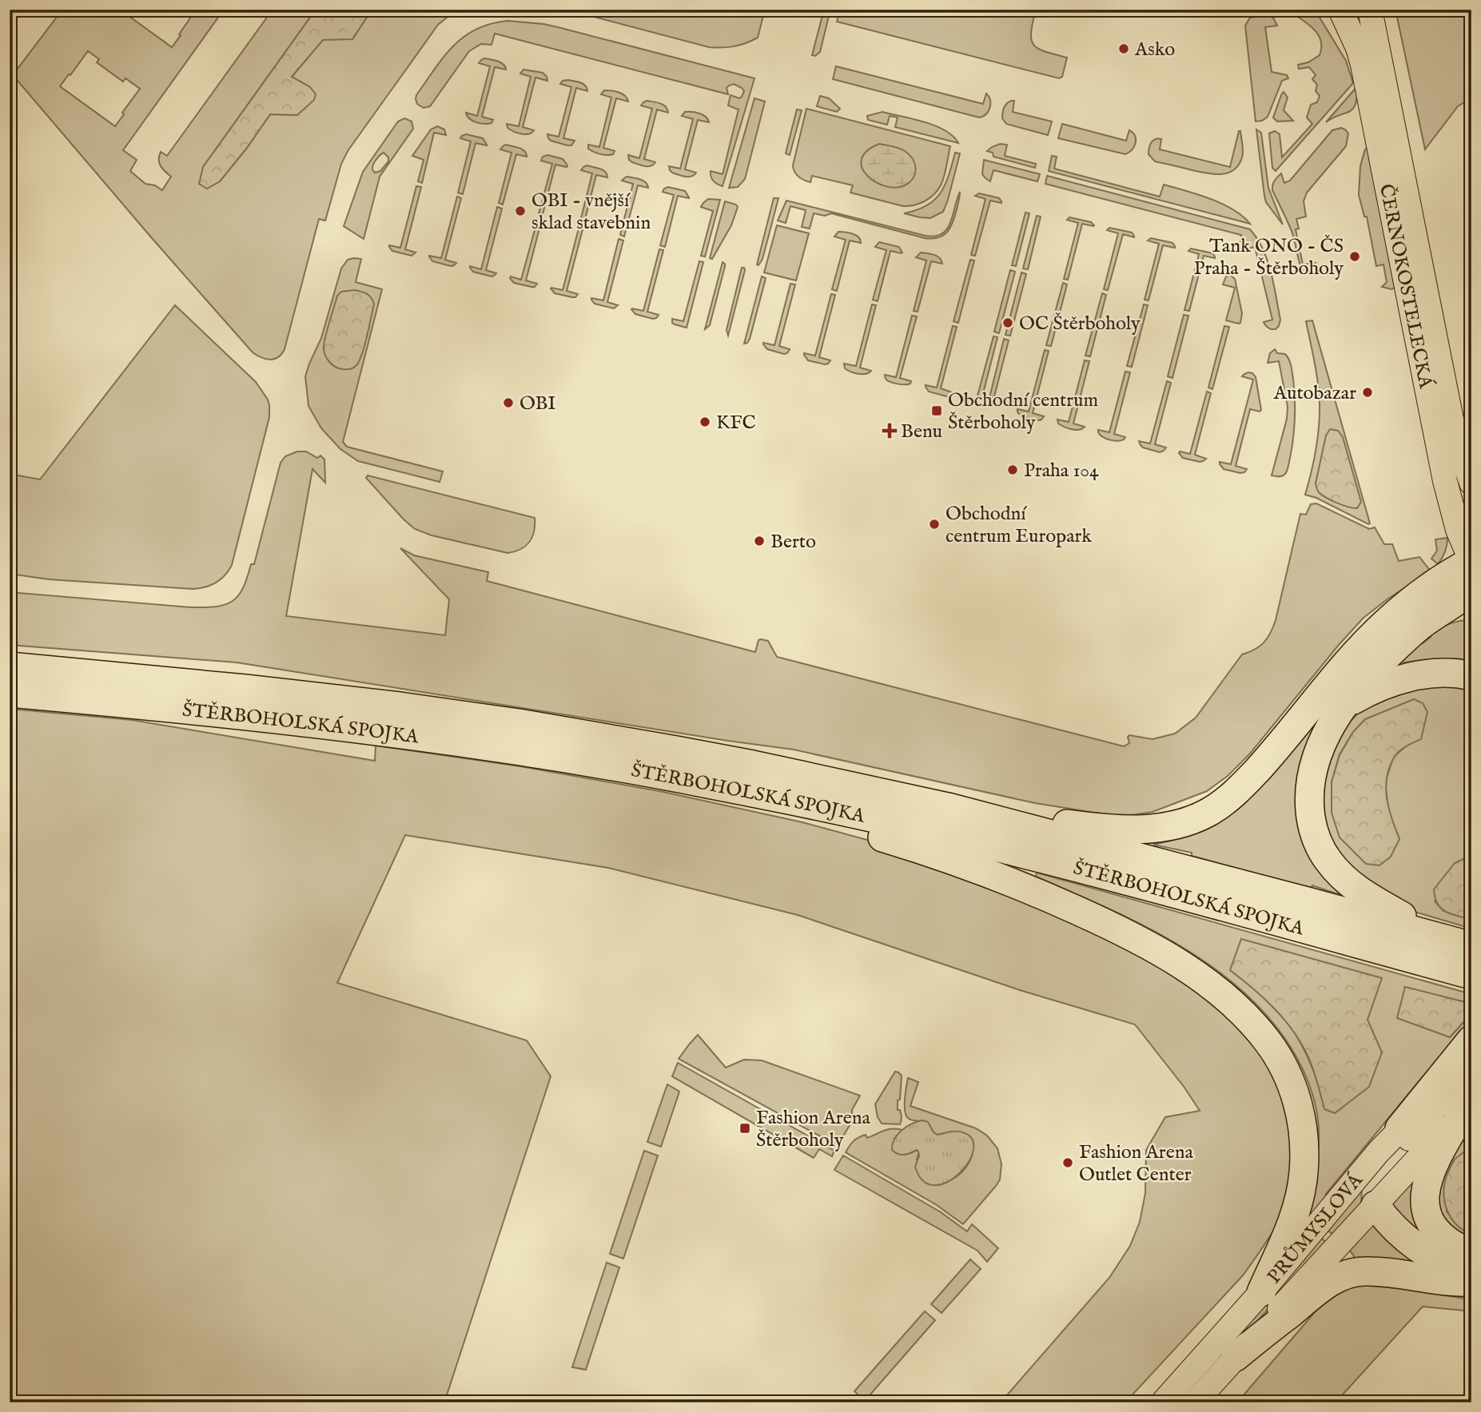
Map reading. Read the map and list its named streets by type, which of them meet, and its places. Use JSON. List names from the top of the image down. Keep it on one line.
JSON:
{"streets":{"highway":["ŠTĚRBOHOLSKÁ SPOJKA"],"main road":["ČERNOKOSTELECKÁ","PRŮMYSLOVÁ"]},"places":{"other":["Asko","OBI - vnější sklad stavebnin","Tank ONO - ČS Praha - Štěrboholy","OC Štěrboholy","Autobazar","OBI","KFC","Praha 104","Obchodní centrum Europark","Berto","Fashion Arena Outlet Center"],"transit":["Obchodní centrum Štěrboholy","Fashion Arena Štěrboholy"],"health":["Benu"]}}
